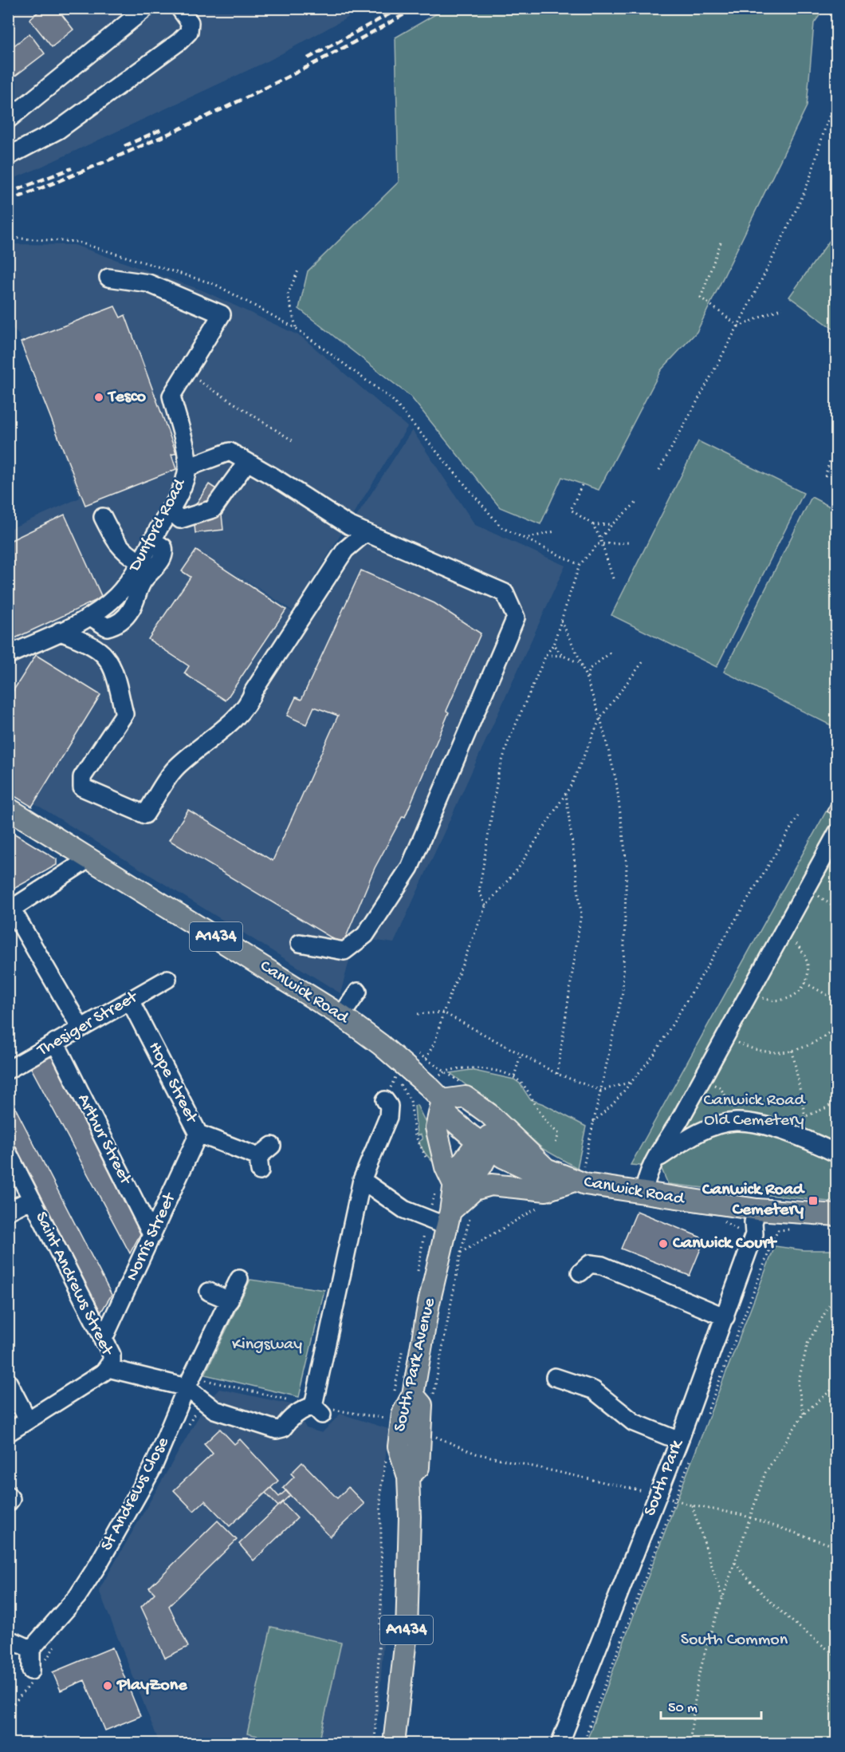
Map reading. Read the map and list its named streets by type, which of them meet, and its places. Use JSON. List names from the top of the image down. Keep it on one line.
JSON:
{"streets":{"main road":["A1434","Canwick Road","South Park Avenue"],"street":["Dunford Road","Thesiger Street","Hope Street","Arthur Street","Norris Street","Saint Andrews Street","South Park","St Andrews Close"]},"crossings":[["Canwick Road","South Park Avenue"],["Canwick Road","South Park"],["Thesiger Street","Hope Street"],["Thesiger Street","Arthur Street"],["Hope Street","Norris Street"],["Arthur Street","Norris Street"],["Norris Street","Saint Andrews Street"],["Saint Andrews Street","St Andrews Close"]],"parks":["Canwick Road Old Cemetery","Kingsway","South Common"],"places":{"other":["Tesco","Canwick Court","PlayZone"],"transit":["Canwick Road Cemetery"]},"scale_bar":"50 m"}
